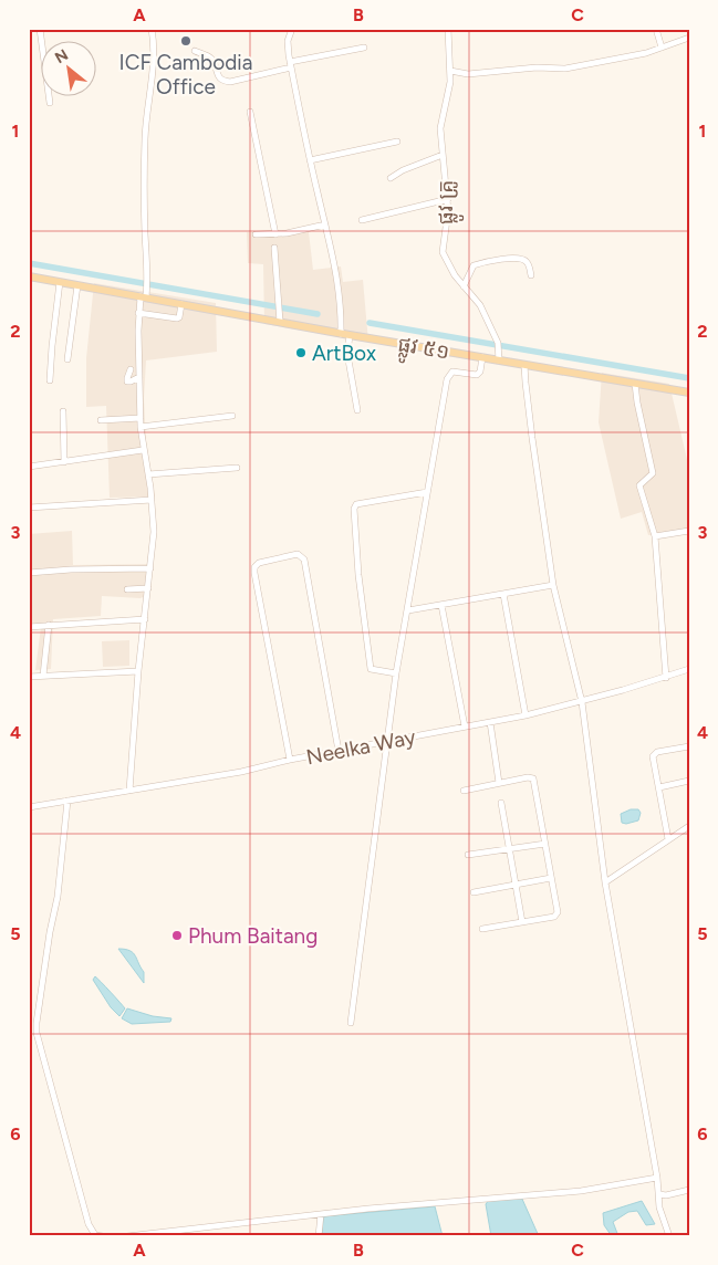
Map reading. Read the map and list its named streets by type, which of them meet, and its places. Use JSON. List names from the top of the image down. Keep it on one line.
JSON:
{"streets":{"main road":["ផ្លូវ ៥១"],"street":["ផ្លូវ គ្រូ","Neelka Way"]},"crossings":[["ផ្លូវ គ្រូ","ផ្លូវ ៥១"]],"places":["ICF Cambodia Office","ArtBox","Phum Baitang"],"north":"top left","grid":{"columns":["A","B","C"],"rows":["1","2","3","4","5","6"]}}
